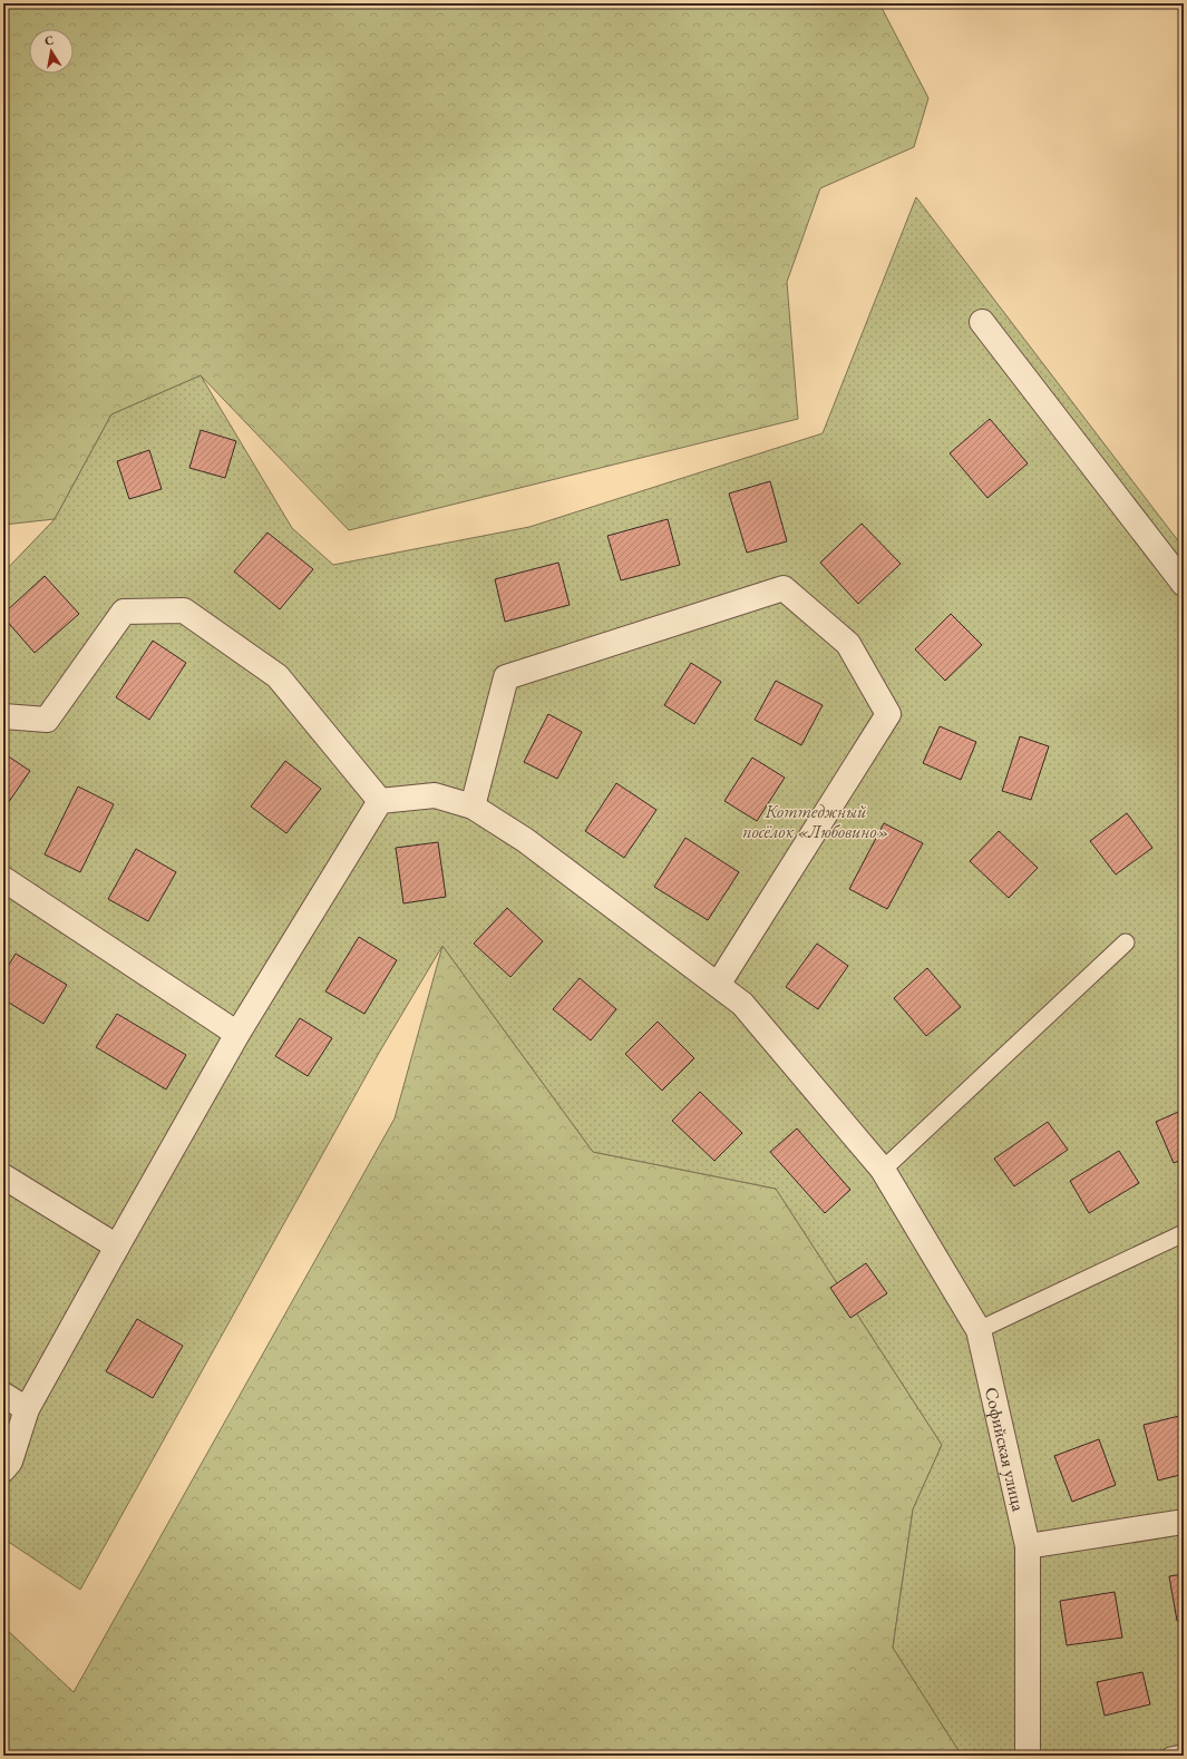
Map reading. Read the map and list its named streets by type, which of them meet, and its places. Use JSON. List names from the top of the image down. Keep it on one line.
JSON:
{"streets":{"street":["Софийская улица"]},"parks":["Коттеджный посёлок «Любовино»"],"north":"top"}
